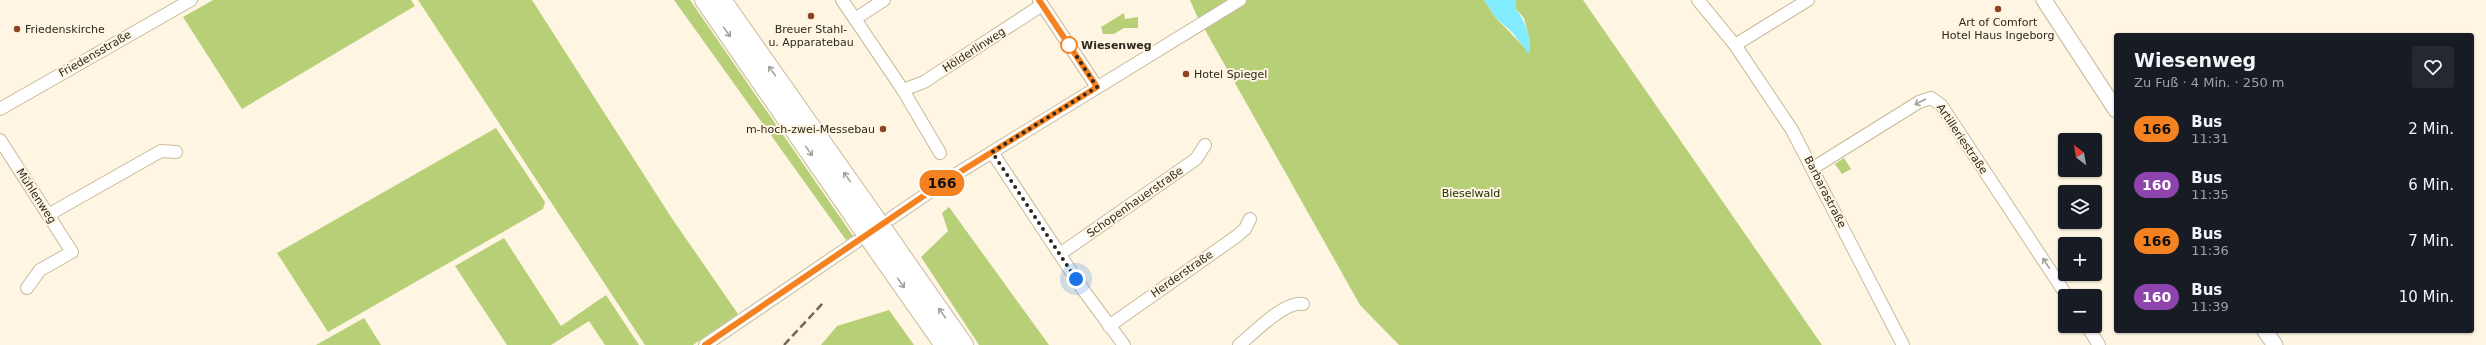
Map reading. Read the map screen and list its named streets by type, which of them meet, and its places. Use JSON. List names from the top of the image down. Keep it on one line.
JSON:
{"streets":{"street":["Hölderlinweg","Friedensstraße","Artilleriestraße","Barbarastraße","Mühlenweg","Schopenhauerstraße","Herderstraße"]},"crossings":[["Artilleriestraße","Barbarastraße"]],"parks":["Bieselwald"],"places":["Art of Comfort Hotel Haus Ingeborg","Breuer Stahl- u. Apparatebau","Friedenskirche","Wiesenweg","Hotel Spiegel","m-hoch-zwei-Messebau"],"lines":["bus line 166"],"north":"top left","page":{"on_map":"166","heading":["Wiesenweg","Zu Fuß · 4 Min. · 250 m"],"list":[{"mark":"166","name":"Bus","note":"11:31","value":"2 Min."},{"mark":"160","name":"Bus","note":"11:35","value":"6 Min."},{"mark":"166","name":"Bus","note":"11:36","value":"7 Min."},{"mark":"160","name":"Bus","note":"11:39","value":"10 Min."}],"map_buttons":["+","−"]}}
